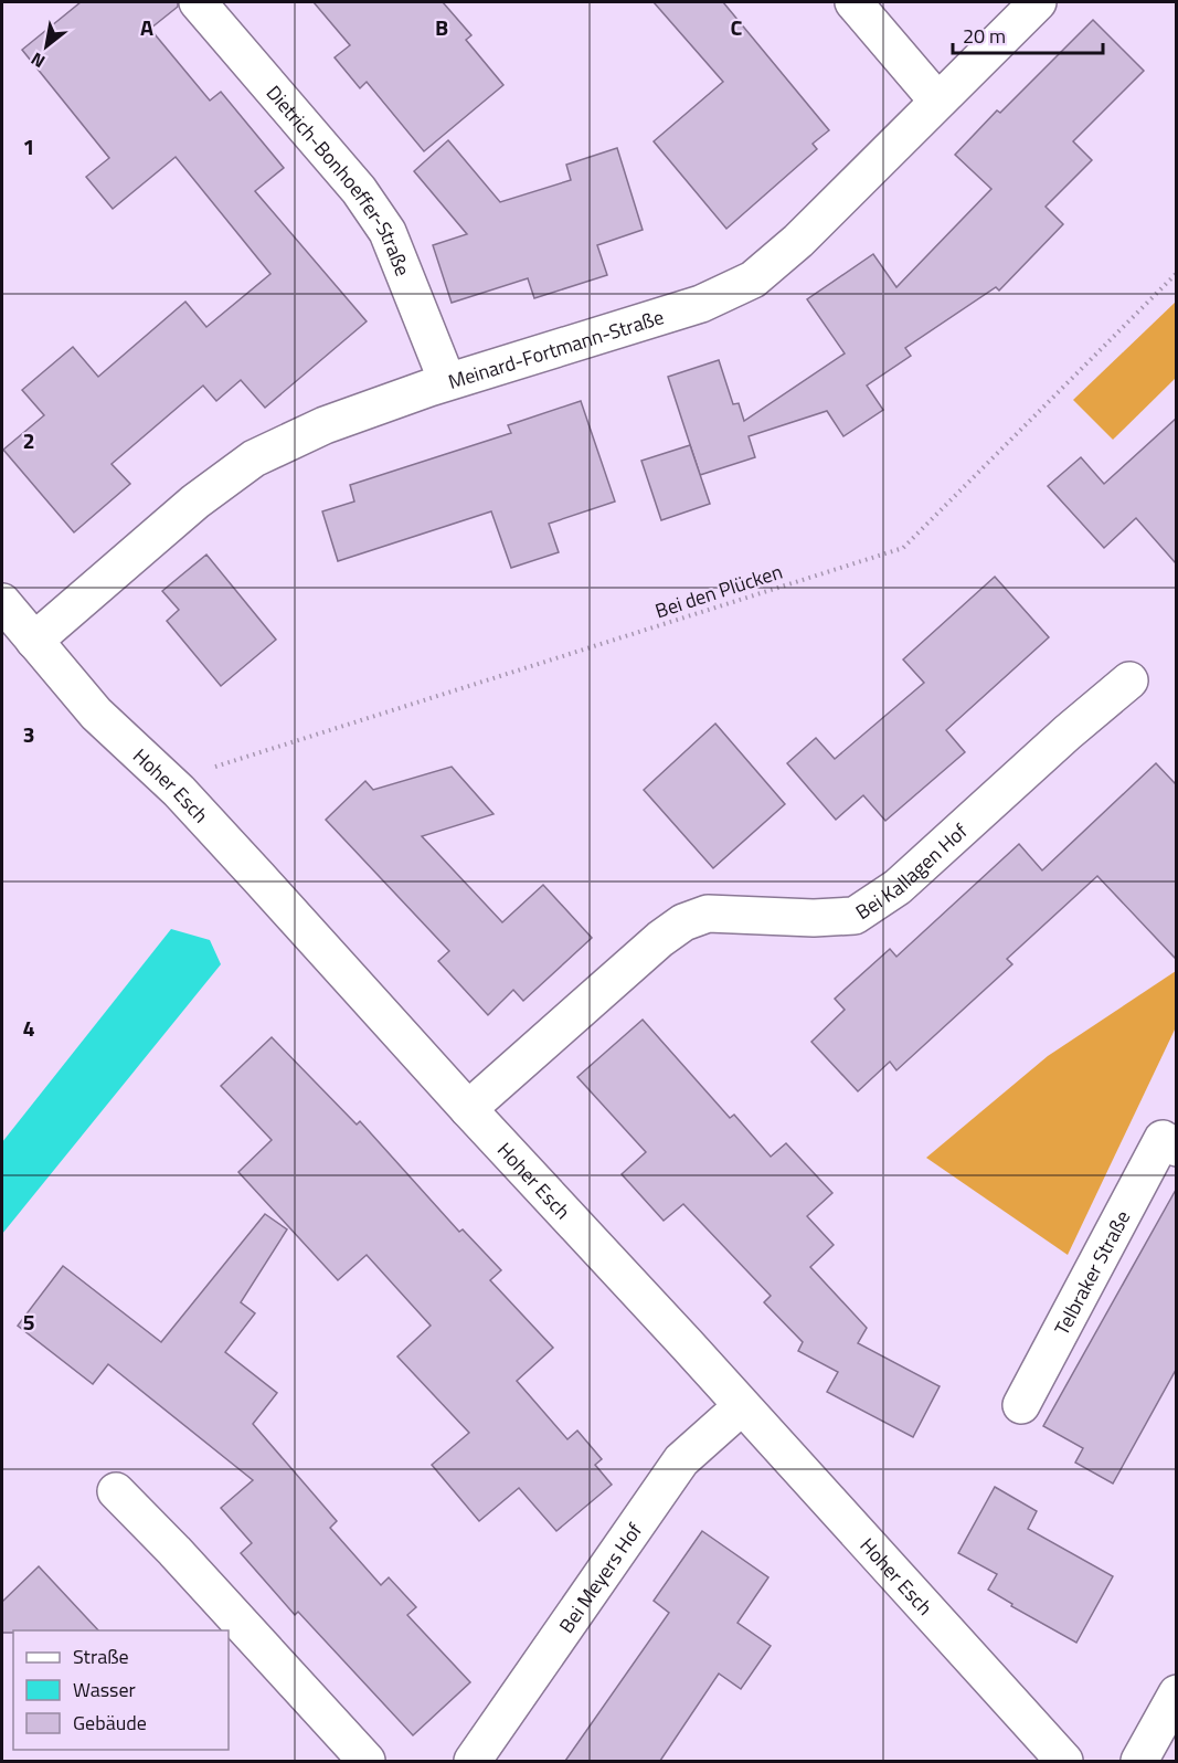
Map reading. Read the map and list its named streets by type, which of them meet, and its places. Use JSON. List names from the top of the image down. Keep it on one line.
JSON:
{"streets":{"street":["Dietrich-Bonhoeffer-Straße","Meinard-Fortmann-Straße","Hoher Esch","Bei Kallagen Hof","Telbraker Straße","Bei Meyers Hof"],"path":["Bei den Plücken"]},"crossings":[["Dietrich-Bonhoeffer-Straße","Meinard-Fortmann-Straße"],["Meinard-Fortmann-Straße","Hoher Esch"],["Bei den Plücken","Hoher Esch"],["Hoher Esch","Bei Kallagen Hof"],["Hoher Esch","Bei Meyers Hof"]],"legend":["Straße","Wasser","Gebäude"],"scale_bar":"20 m","north":"bottom left","grid":{"columns":["A","B","C"],"rows":["1","2","3","4","5"]}}
